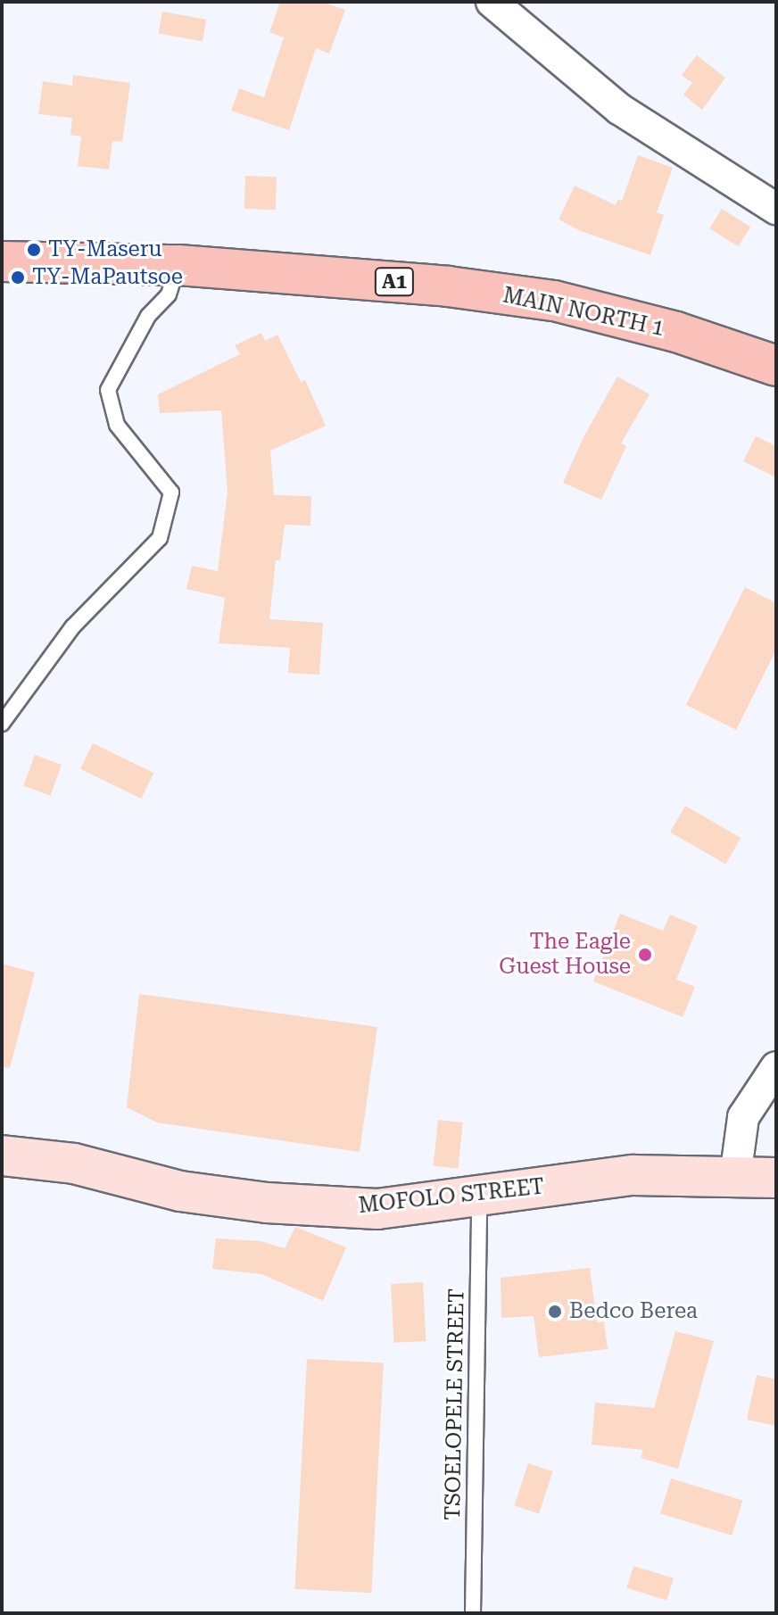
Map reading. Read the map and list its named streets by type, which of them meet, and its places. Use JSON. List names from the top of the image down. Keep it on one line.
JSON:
{"streets":{"main road":["A1","MAIN NORTH 1","MOFOLO STREET"],"lane":["TSOELOPELE STREET"]},"crossings":[["MOFOLO STREET","TSOELOPELE STREET"]],"places":["TY-Maseru","TY-MaPautsoe","The Eagle Guest House","Bedco Berea"]}
